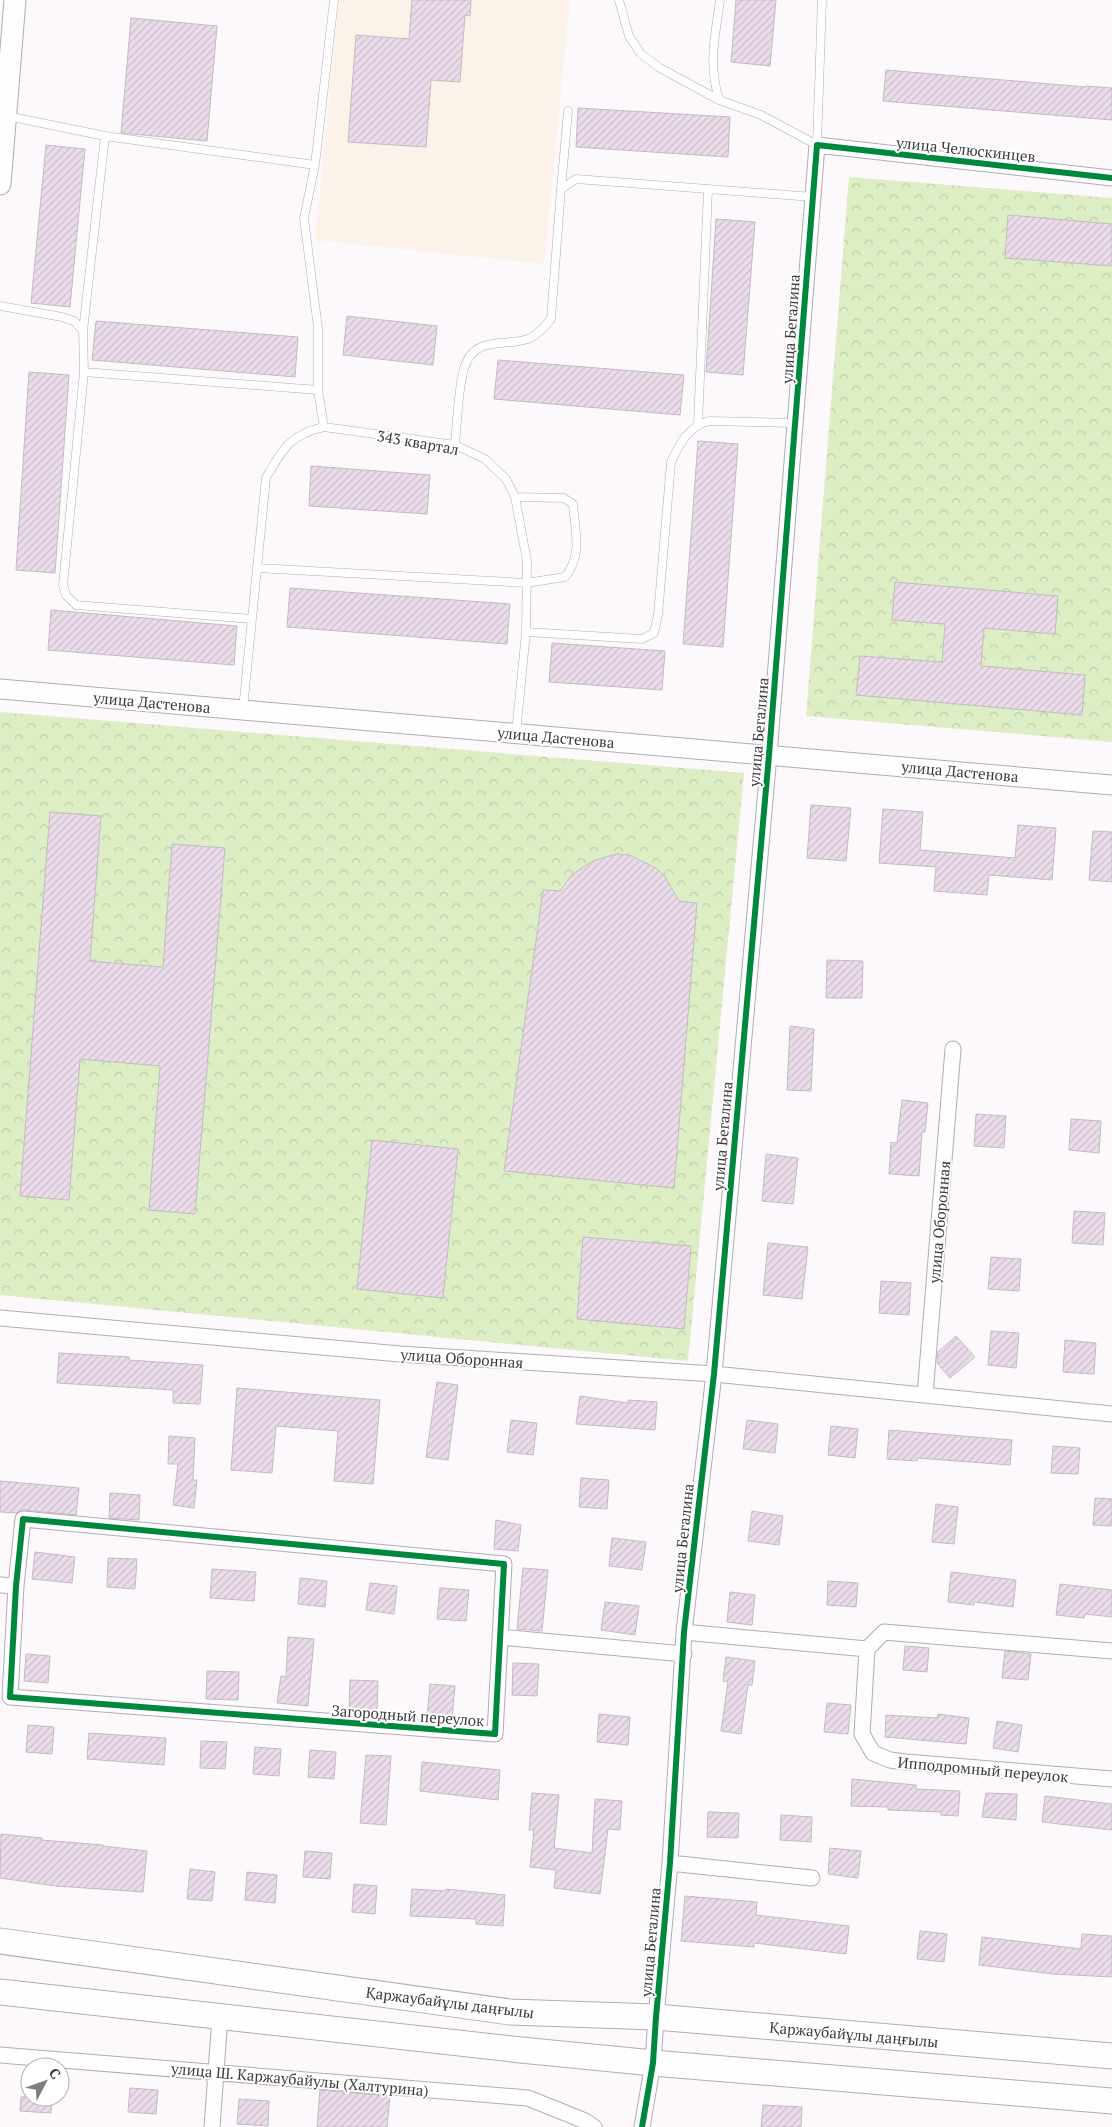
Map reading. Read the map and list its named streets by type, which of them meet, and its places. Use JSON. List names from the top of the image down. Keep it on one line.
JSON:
{"streets":{"highway":["Қаржаубайұлы даңғылы"],"street":["улица Челюскинцев","улица Бегалина","улица Дастенова","улица Оборонная","Загородный переулок","Ипподромный переулок","улица Ш. Каржаубайулы (Халтурина)"],"lane":["343 квартал"]},"crossings":[["улица Челюскинцев","улица Бегалина"],["улица Бегалина","улица Дастенова"],["улица Бегалина","улица Оборонная"],["улица Бегалина","Қаржаубайұлы даңғылы"],["343 квартал","улица Дастенова"]],"north":"top right"}
